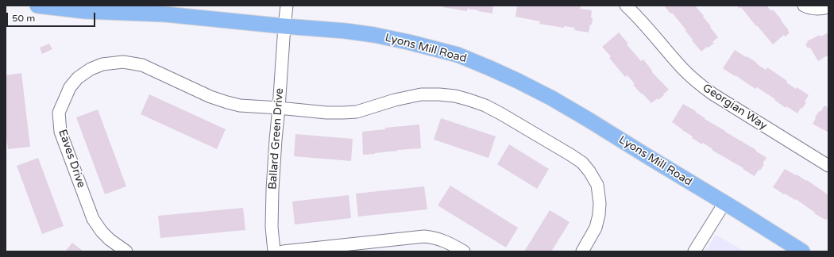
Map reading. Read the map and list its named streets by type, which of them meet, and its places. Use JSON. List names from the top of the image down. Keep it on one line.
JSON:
{"streets":{"main road":["Lyons Mill Road"],"street":["Georgian Way","Ballard Green Drive","Eaves Drive"]},"crossings":[["Lyons Mill Road","Ballard Green Drive"],["Ballard Green Drive","Eaves Drive"]],"scale_bar":"50 m"}
